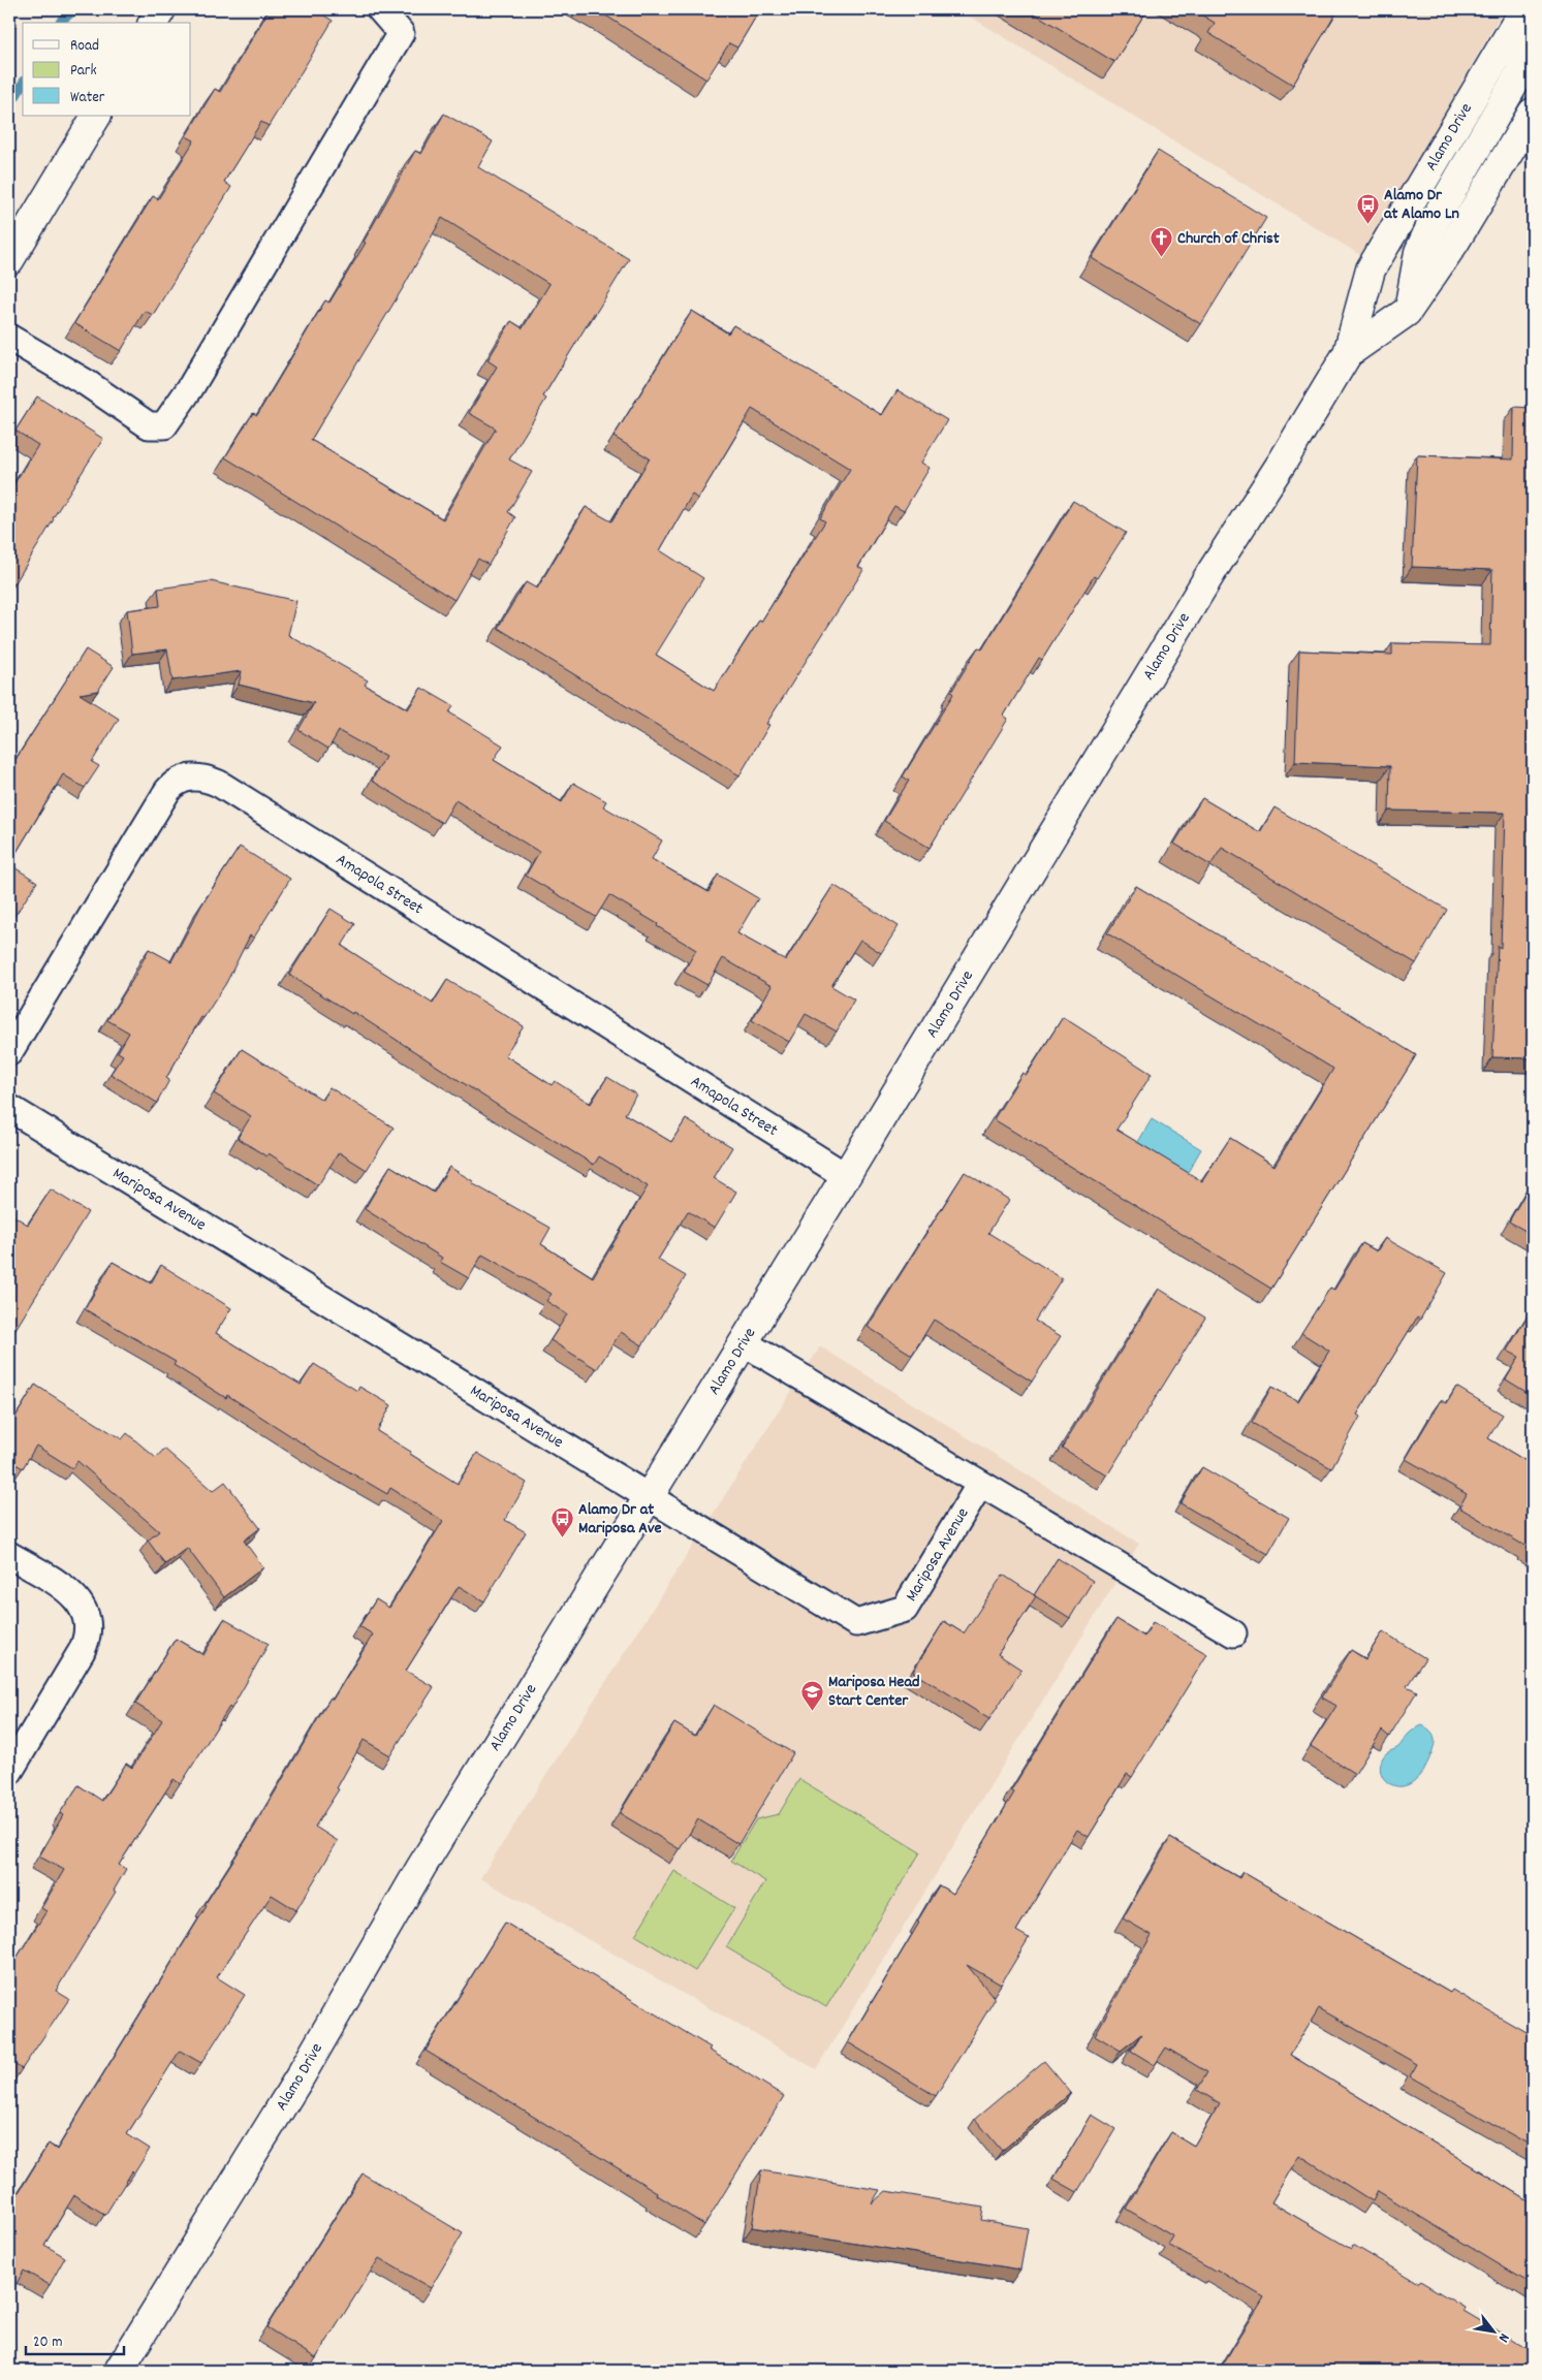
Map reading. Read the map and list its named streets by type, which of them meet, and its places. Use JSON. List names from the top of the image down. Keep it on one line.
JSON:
{"streets":{"main road":["Alamo Drive"],"street":["Amapola Street","Mariposa Avenue"]},"crossings":[["Alamo Drive","Amapola Street"],["Alamo Drive","Mariposa Avenue"]],"places":{"bus stop":["Alamo Dr at Alamo Ln","Alamo Dr at Mariposa Ave"],"church":["Church of Christ"],"school or university":["Mariposa Head Start Center"]},"legend":["Road","Park","Water"],"scale_bar":"20 m","north":"bottom right"}
